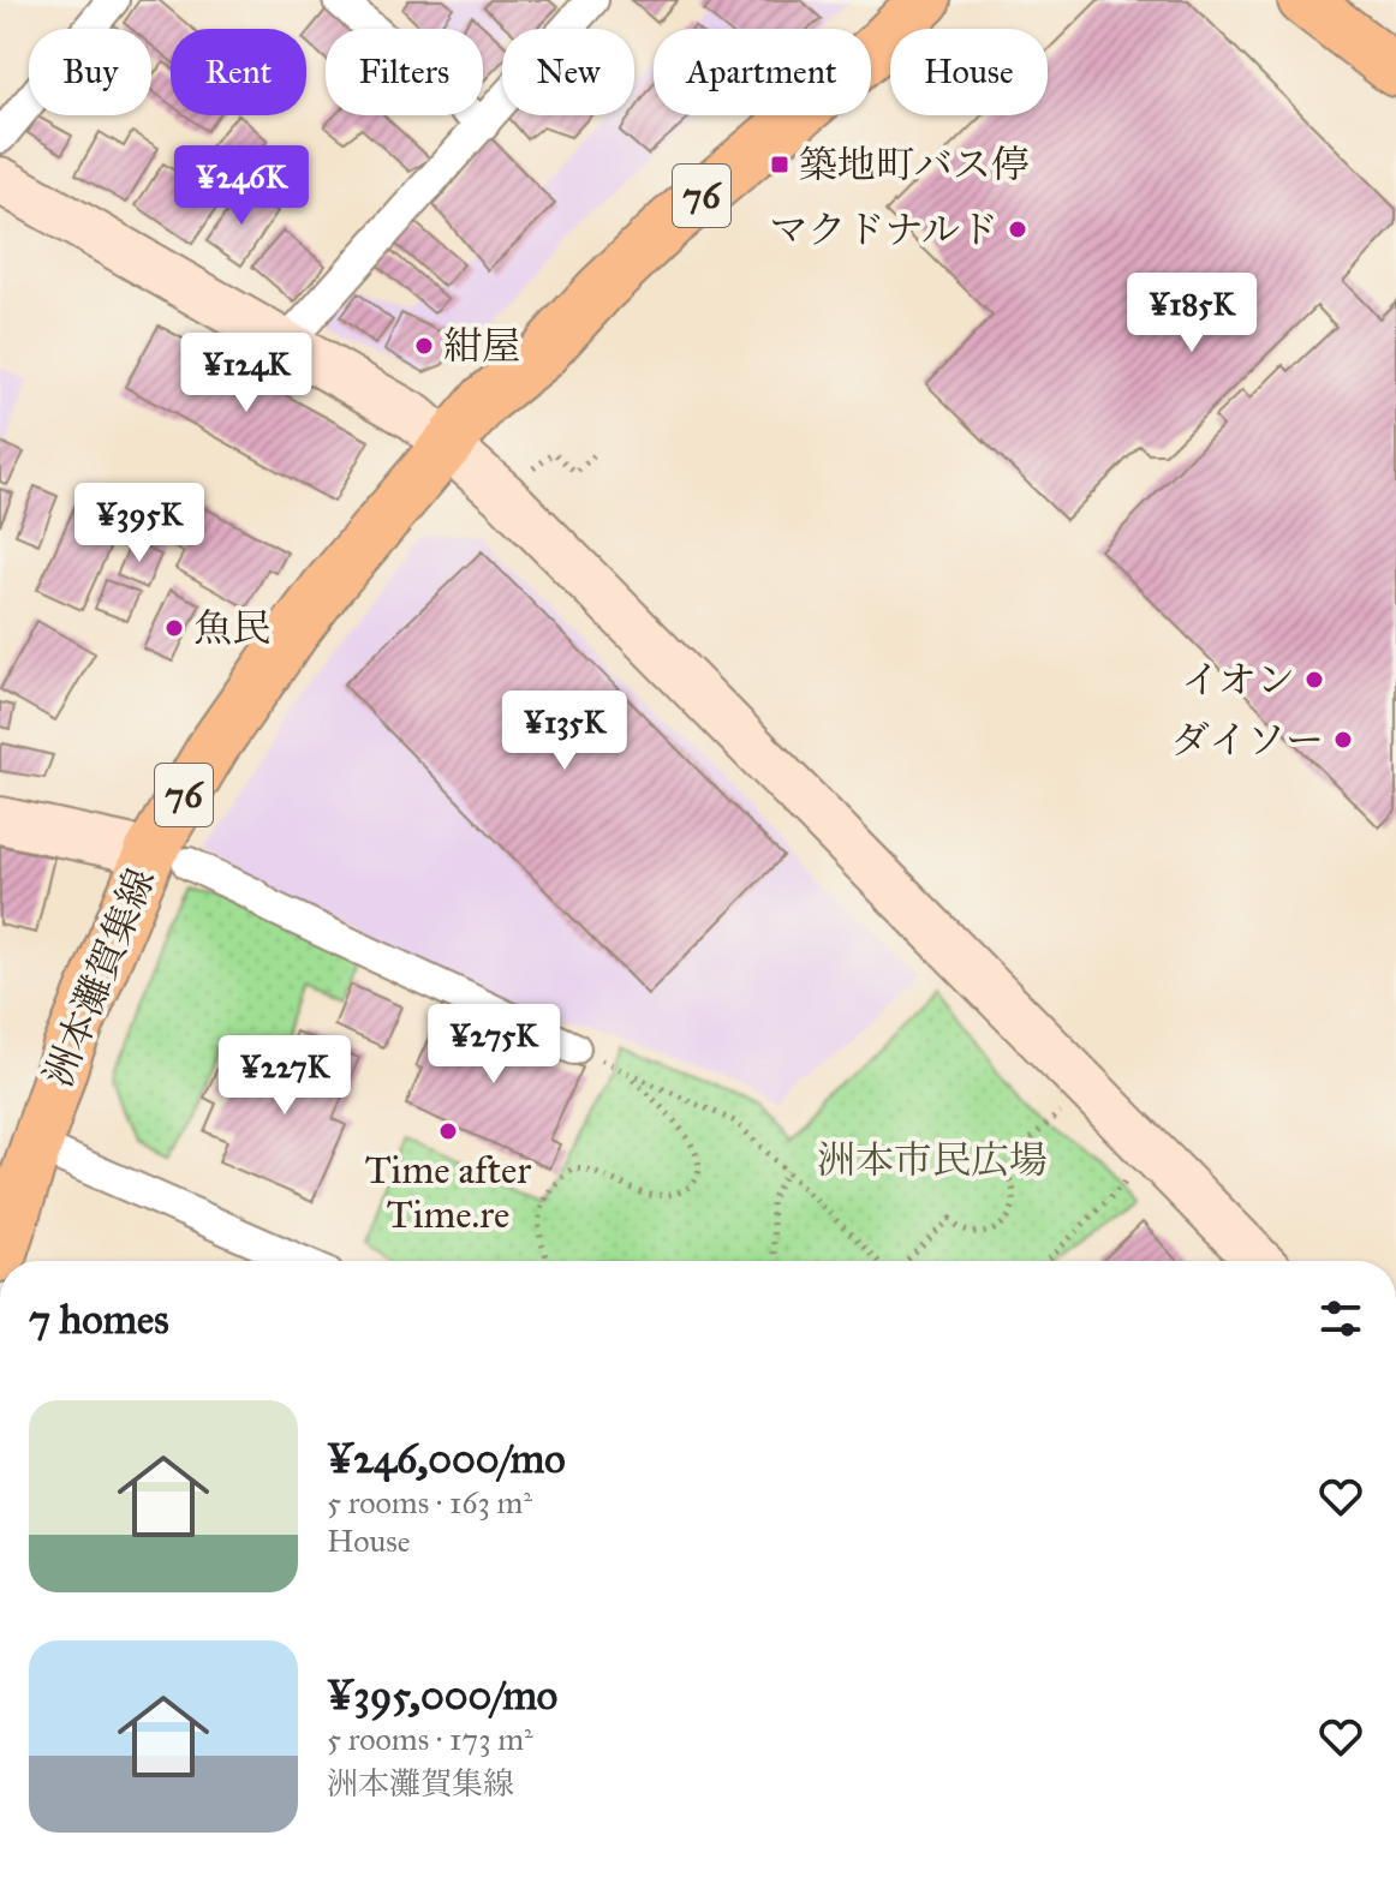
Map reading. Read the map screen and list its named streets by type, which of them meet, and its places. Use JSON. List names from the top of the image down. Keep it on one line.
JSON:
{"streets":{"main road":["76","洲本灘賀集線"]},"parks":["洲本市民広場"],"places":{"transit":["築地町バス停"],"other":["マクドナルド","紺屋","魚民","イオン","ダイソー","Time after Time.re"]},"page":{"chip":["Buy","Rent","Filters","New","Apartment","House"],"price":["¥246K","¥185K","¥124K","¥395K","¥135K","¥275K","¥227K"],"heading":"7 homes","list":[{"name":"¥246,000/mo","note":"5 rooms · 163 m² · House"},{"name":"¥395,000/mo","note":"5 rooms · 173 m² · 洲本灘賀集線"}]}}
